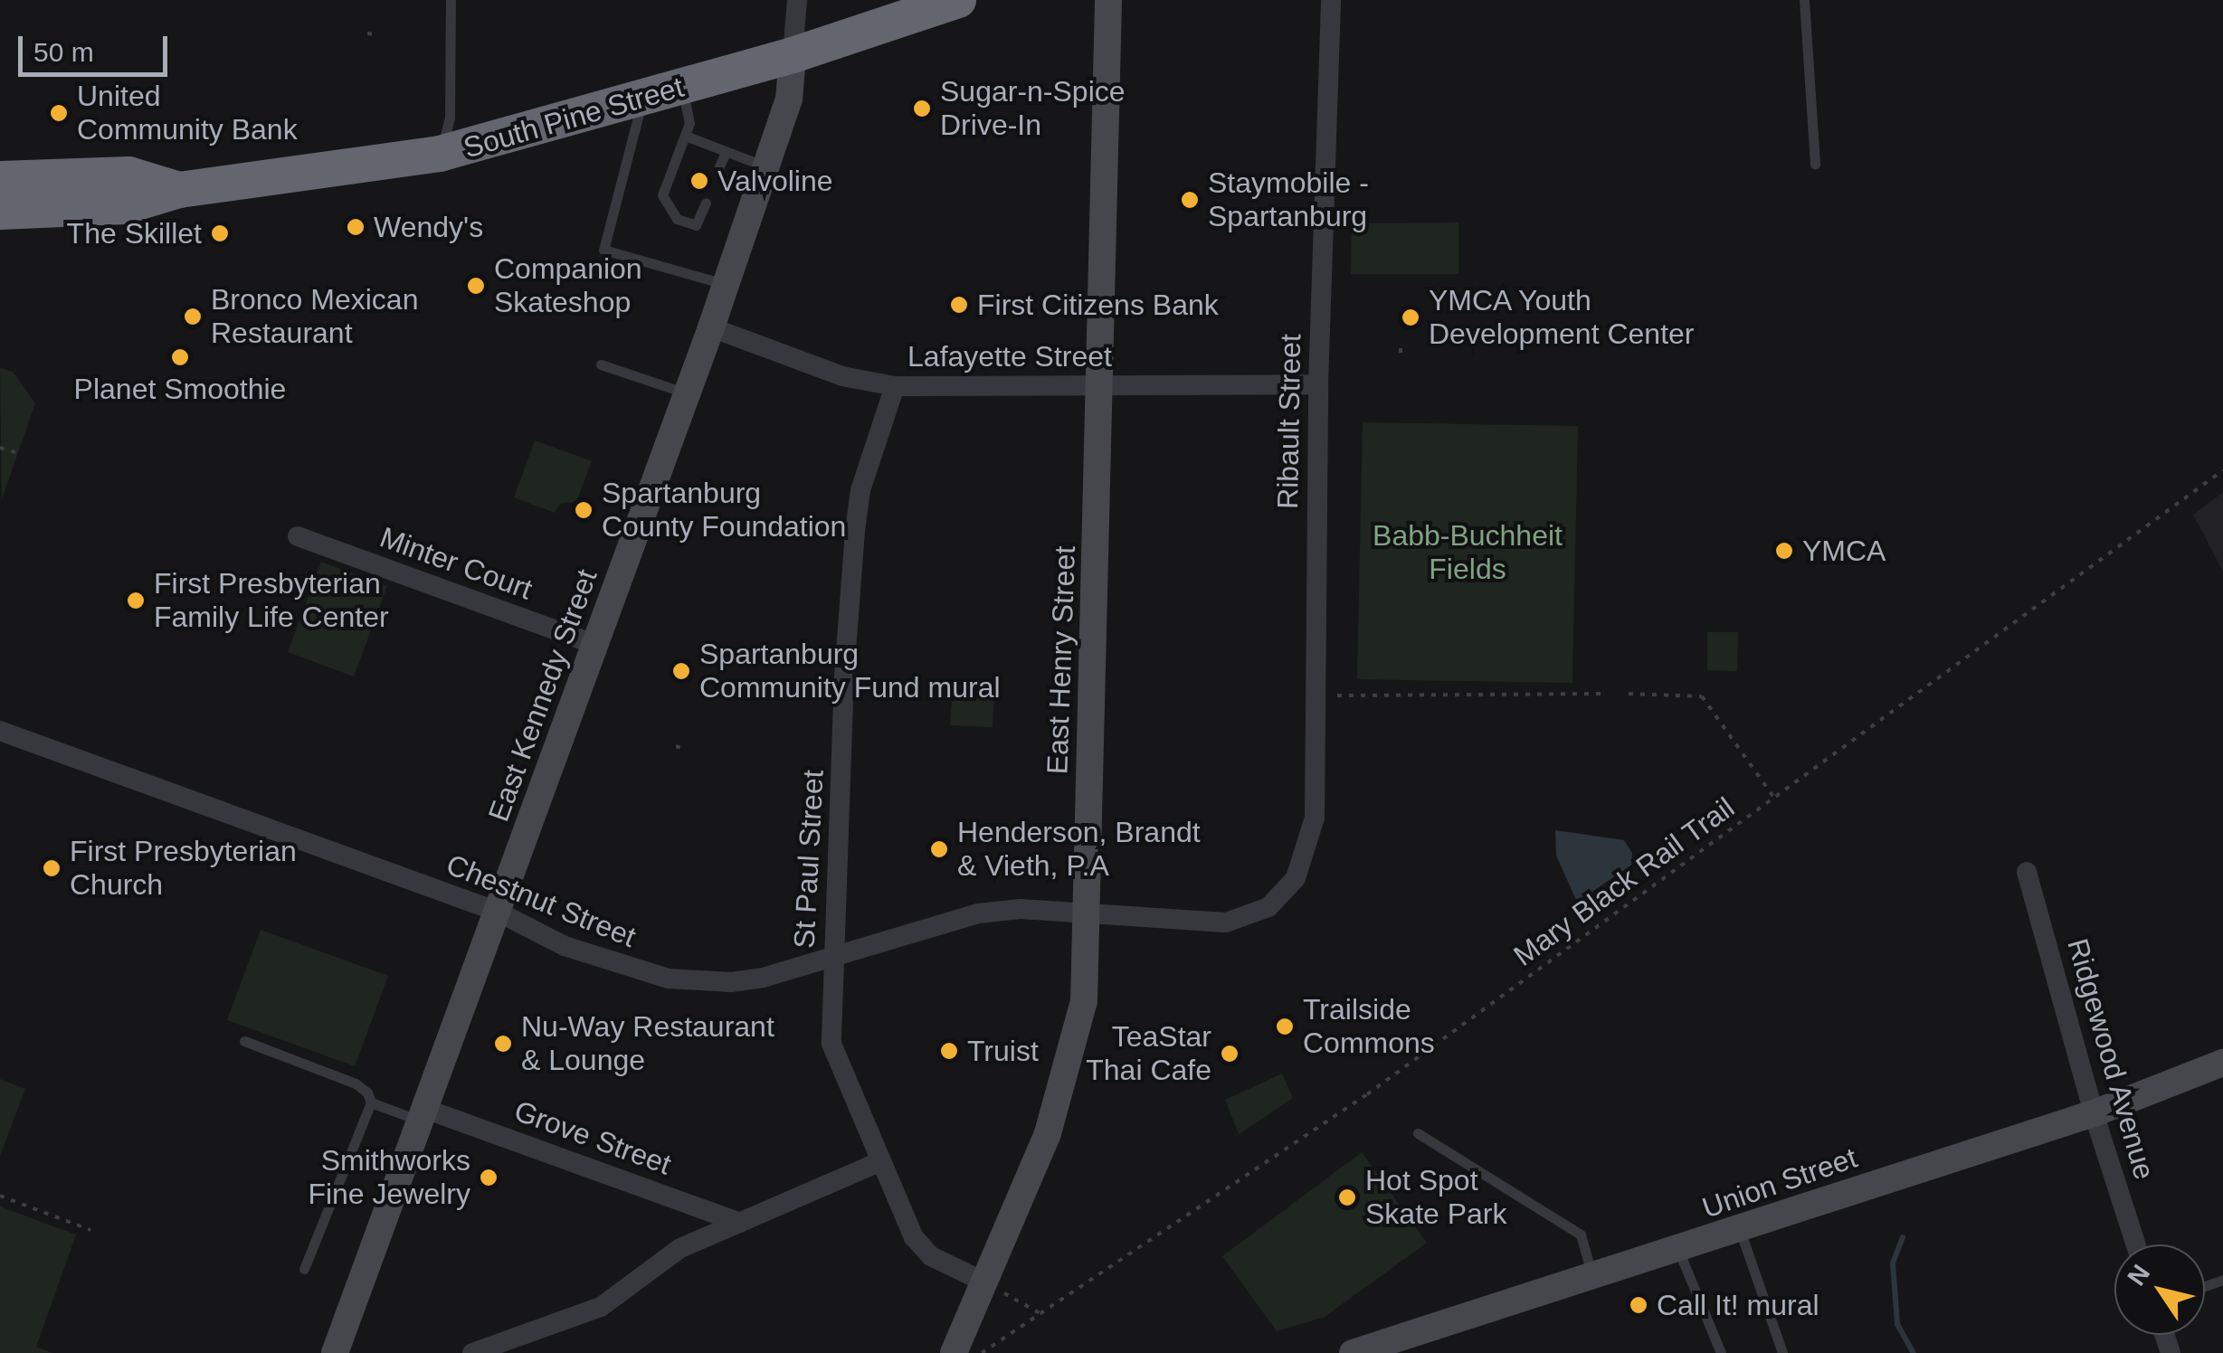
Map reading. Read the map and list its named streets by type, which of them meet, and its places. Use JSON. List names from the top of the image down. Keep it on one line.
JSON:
{"streets":{"highway":["South Pine Street"],"main road":["East Henry Street","East Kennedy Street","Union Street"],"street":["Lafayette Street","Ribault Street","Minter Court","St Paul Street","Chestnut Street","Ridgewood Avenue","Grove Street"],"path":["Mary Black Rail Trail"]},"crossings":[["South Pine Street","East Kennedy Street"],["Lafayette Street","Ribault Street"],["Lafayette Street","East Henry Street"],["Lafayette Street","East Kennedy Street"],["Lafayette Street","St Paul Street"],["Ribault Street","Chestnut Street"],["Minter Court","East Kennedy Street"],["East Henry Street","St Paul Street"],["East Henry Street","Chestnut Street"],["East Kennedy Street","Chestnut Street"],["East Kennedy Street","Grove Street"],["St Paul Street","Chestnut Street"],["Ridgewood Avenue","Union Street"]],"parks":["Babb-Buchheit Fields"],"places":["Sugar-n-Spice Drive-In","United Community Bank","Valvoline","Staymobile - Spartanburg","Wendy's","The Skillet","Companion Skateshop","First Citizens Bank","Bronco Mexican Restaurant","YMCA Youth Development Center","Planet Smoothie","Spartanburg County Foundation","YMCA","First Presbyterian Family Life Center","Spartanburg Community Fund mural","Henderson, Brandt & Vieth, P.A","First Presbyterian Church","Trailside Commons","Nu-Way Restaurant & Lounge","Truist","TeaStar Thai Cafe","Smithworks Fine Jewelry","Hot Spot Skate Park","Call It! mural"],"scale_bar":"50 m","north":"top left"}
